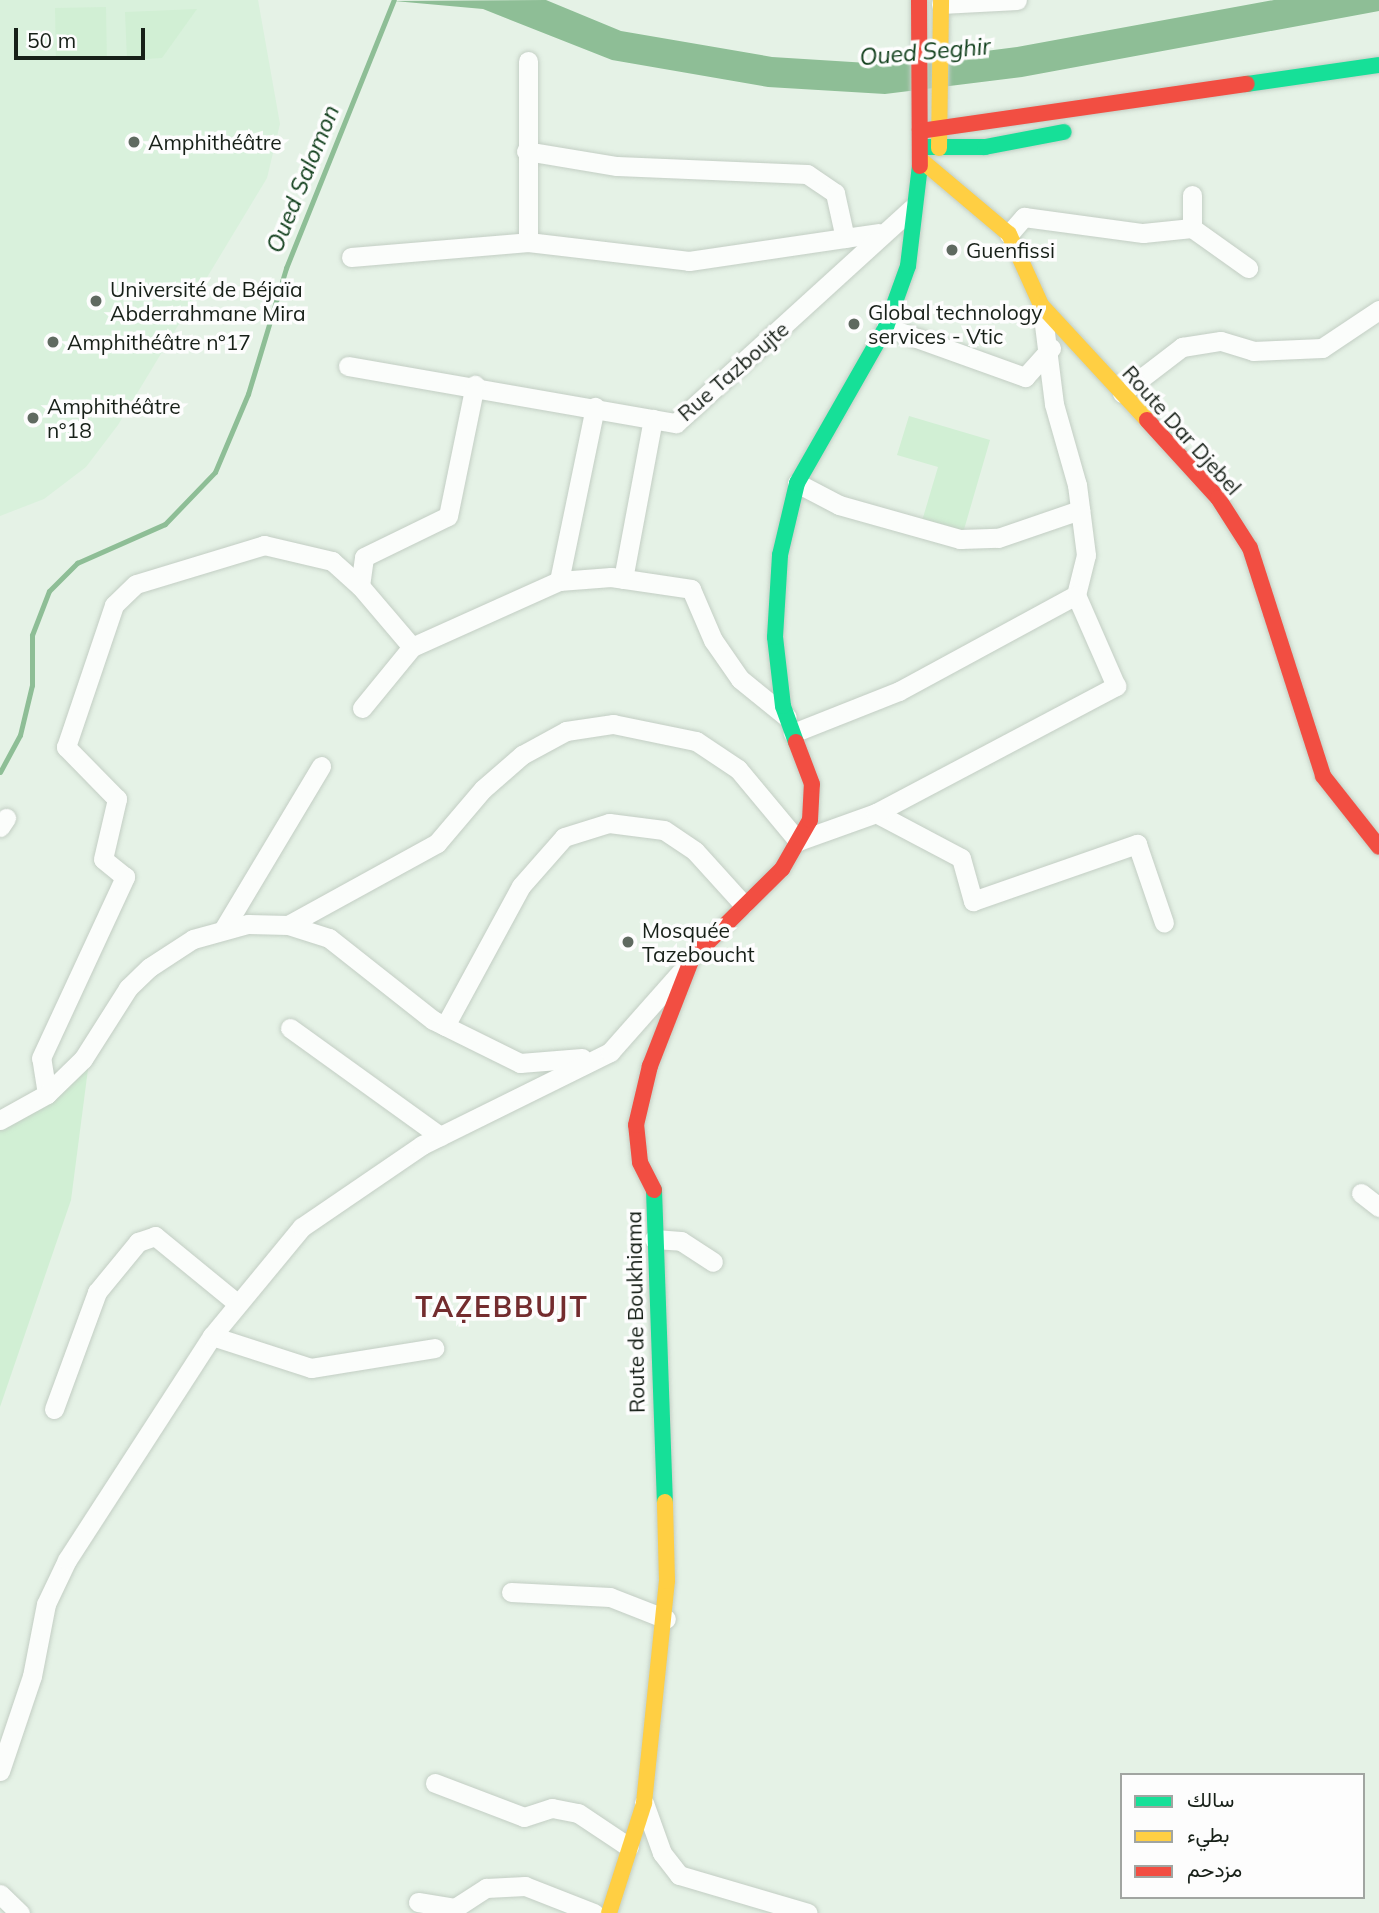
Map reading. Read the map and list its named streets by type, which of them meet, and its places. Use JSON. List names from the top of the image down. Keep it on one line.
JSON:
{"streets":{"street":["Rue Tazboujte","Route Dar Djebel","Route de Boukhiama"]},"crossings":[["Rue Tazboujte","Route de Boukhiama"],["Route Dar Djebel","Route de Boukhiama"]],"districts":["TAẒEBBUJT"],"water":["Oued Seghir","Oued Salomon"],"places":["Amphithéâtre","Guenfissi","Université de Béjaïa Abderrahmane Mira","Global technology services - Vtic","Amphithéâtre n°17","Amphithéâtre n°18","Mosquée Tazeboucht"],"legend":["سالك","بطيء","مزدحم"],"scale_bar":"50 m"}
